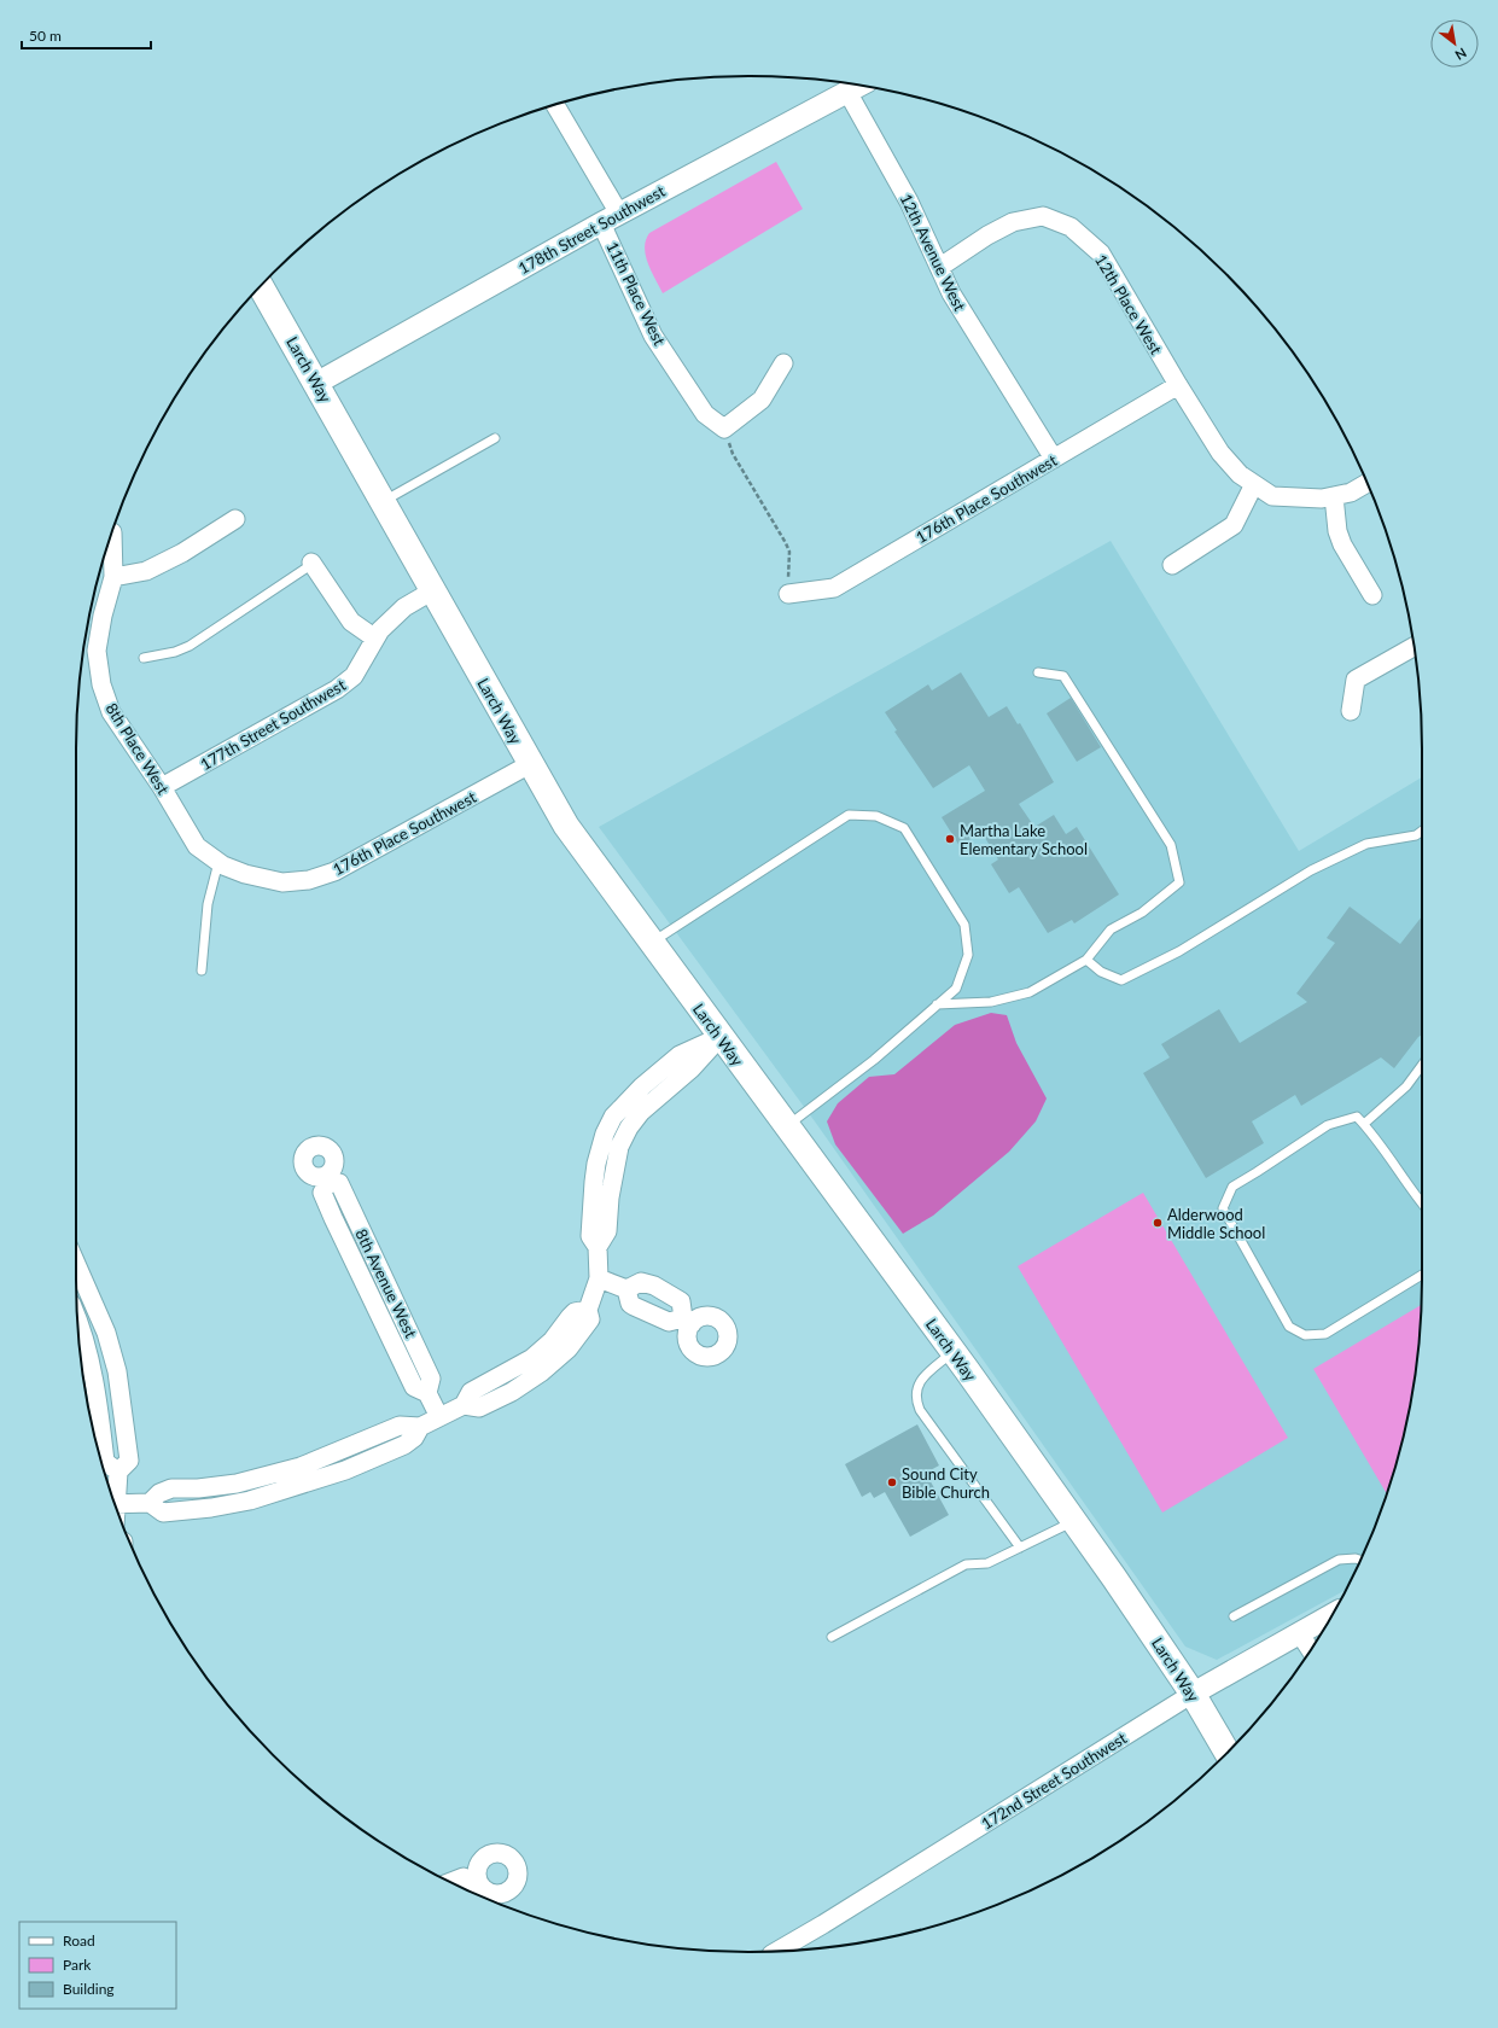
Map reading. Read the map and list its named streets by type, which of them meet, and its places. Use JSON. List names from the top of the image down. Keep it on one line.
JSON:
{"streets":{"main road":["Larch Way"],"street":["178th Street Southwest","12th Avenue West","11th Place West","12th Place West","176th Place Southwest","177th Street Southwest","8th Place West","8th Avenue West","172nd Street Southwest"]},"crossings":[["178th Street Southwest","12th Avenue West"],["178th Street Southwest","11th Place West"],["178th Street Southwest","Larch Way"],["12th Avenue West","12th Place West"],["12th Avenue West","176th Place Southwest"],["12th Place West","176th Place Southwest"],["Larch Way","176th Place Southwest"],["Larch Way","177th Street Southwest"],["Larch Way","172nd Street Southwest"],["176th Place Southwest","8th Place West"],["177th Street Southwest","8th Place West"]],"places":["Martha Lake Elementary School","Alderwood Middle School","Sound City Bible Church"],"legend":["Road","Park","Building"],"scale_bar":"50 m","north":"bottom right"}
